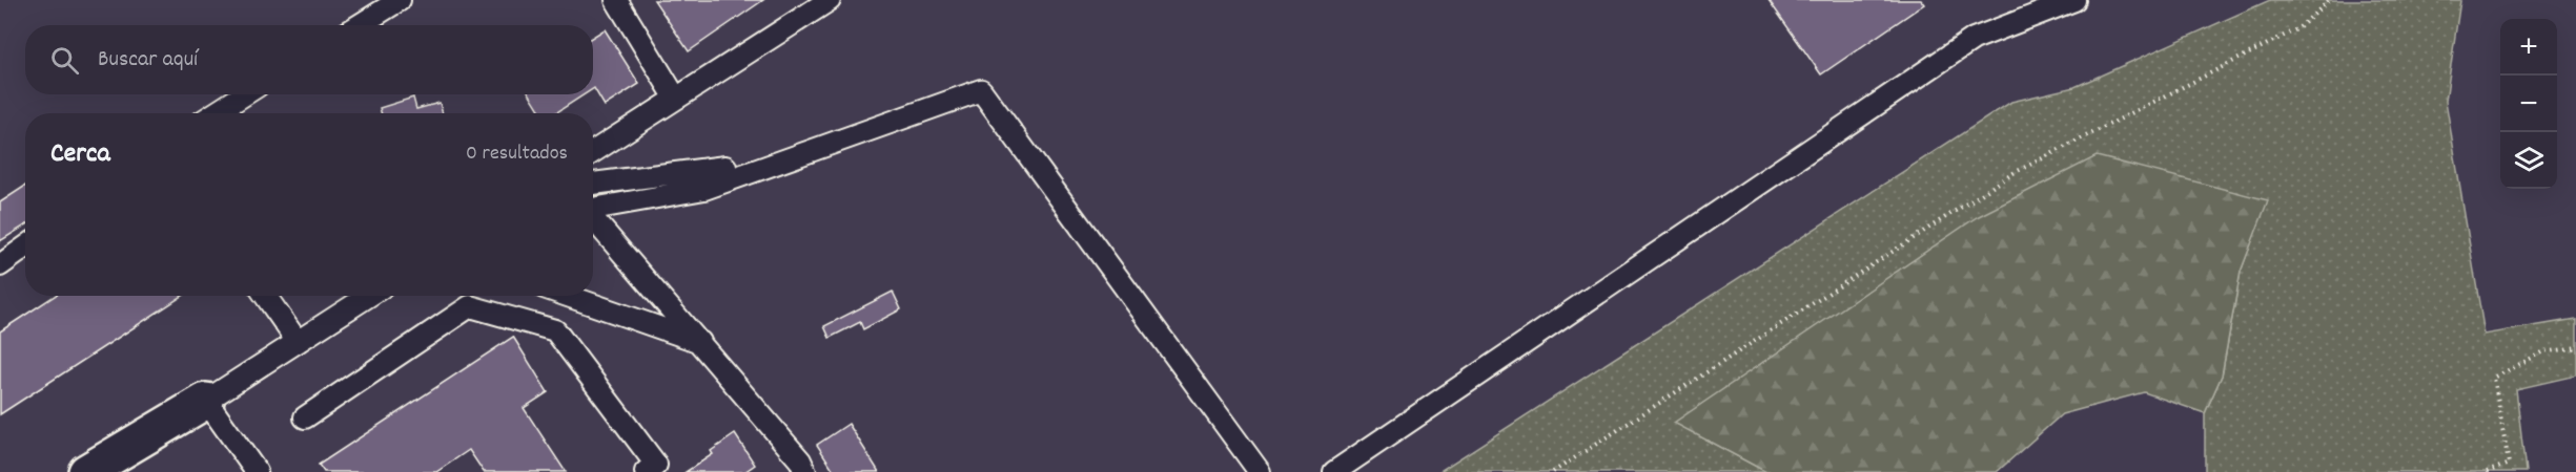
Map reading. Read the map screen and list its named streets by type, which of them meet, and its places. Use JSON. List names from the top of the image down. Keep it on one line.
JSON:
{"page":{"map_buttons":["+","−"],"search":"Buscar aquí","heading":["Cerca","0 resultados"]}}
